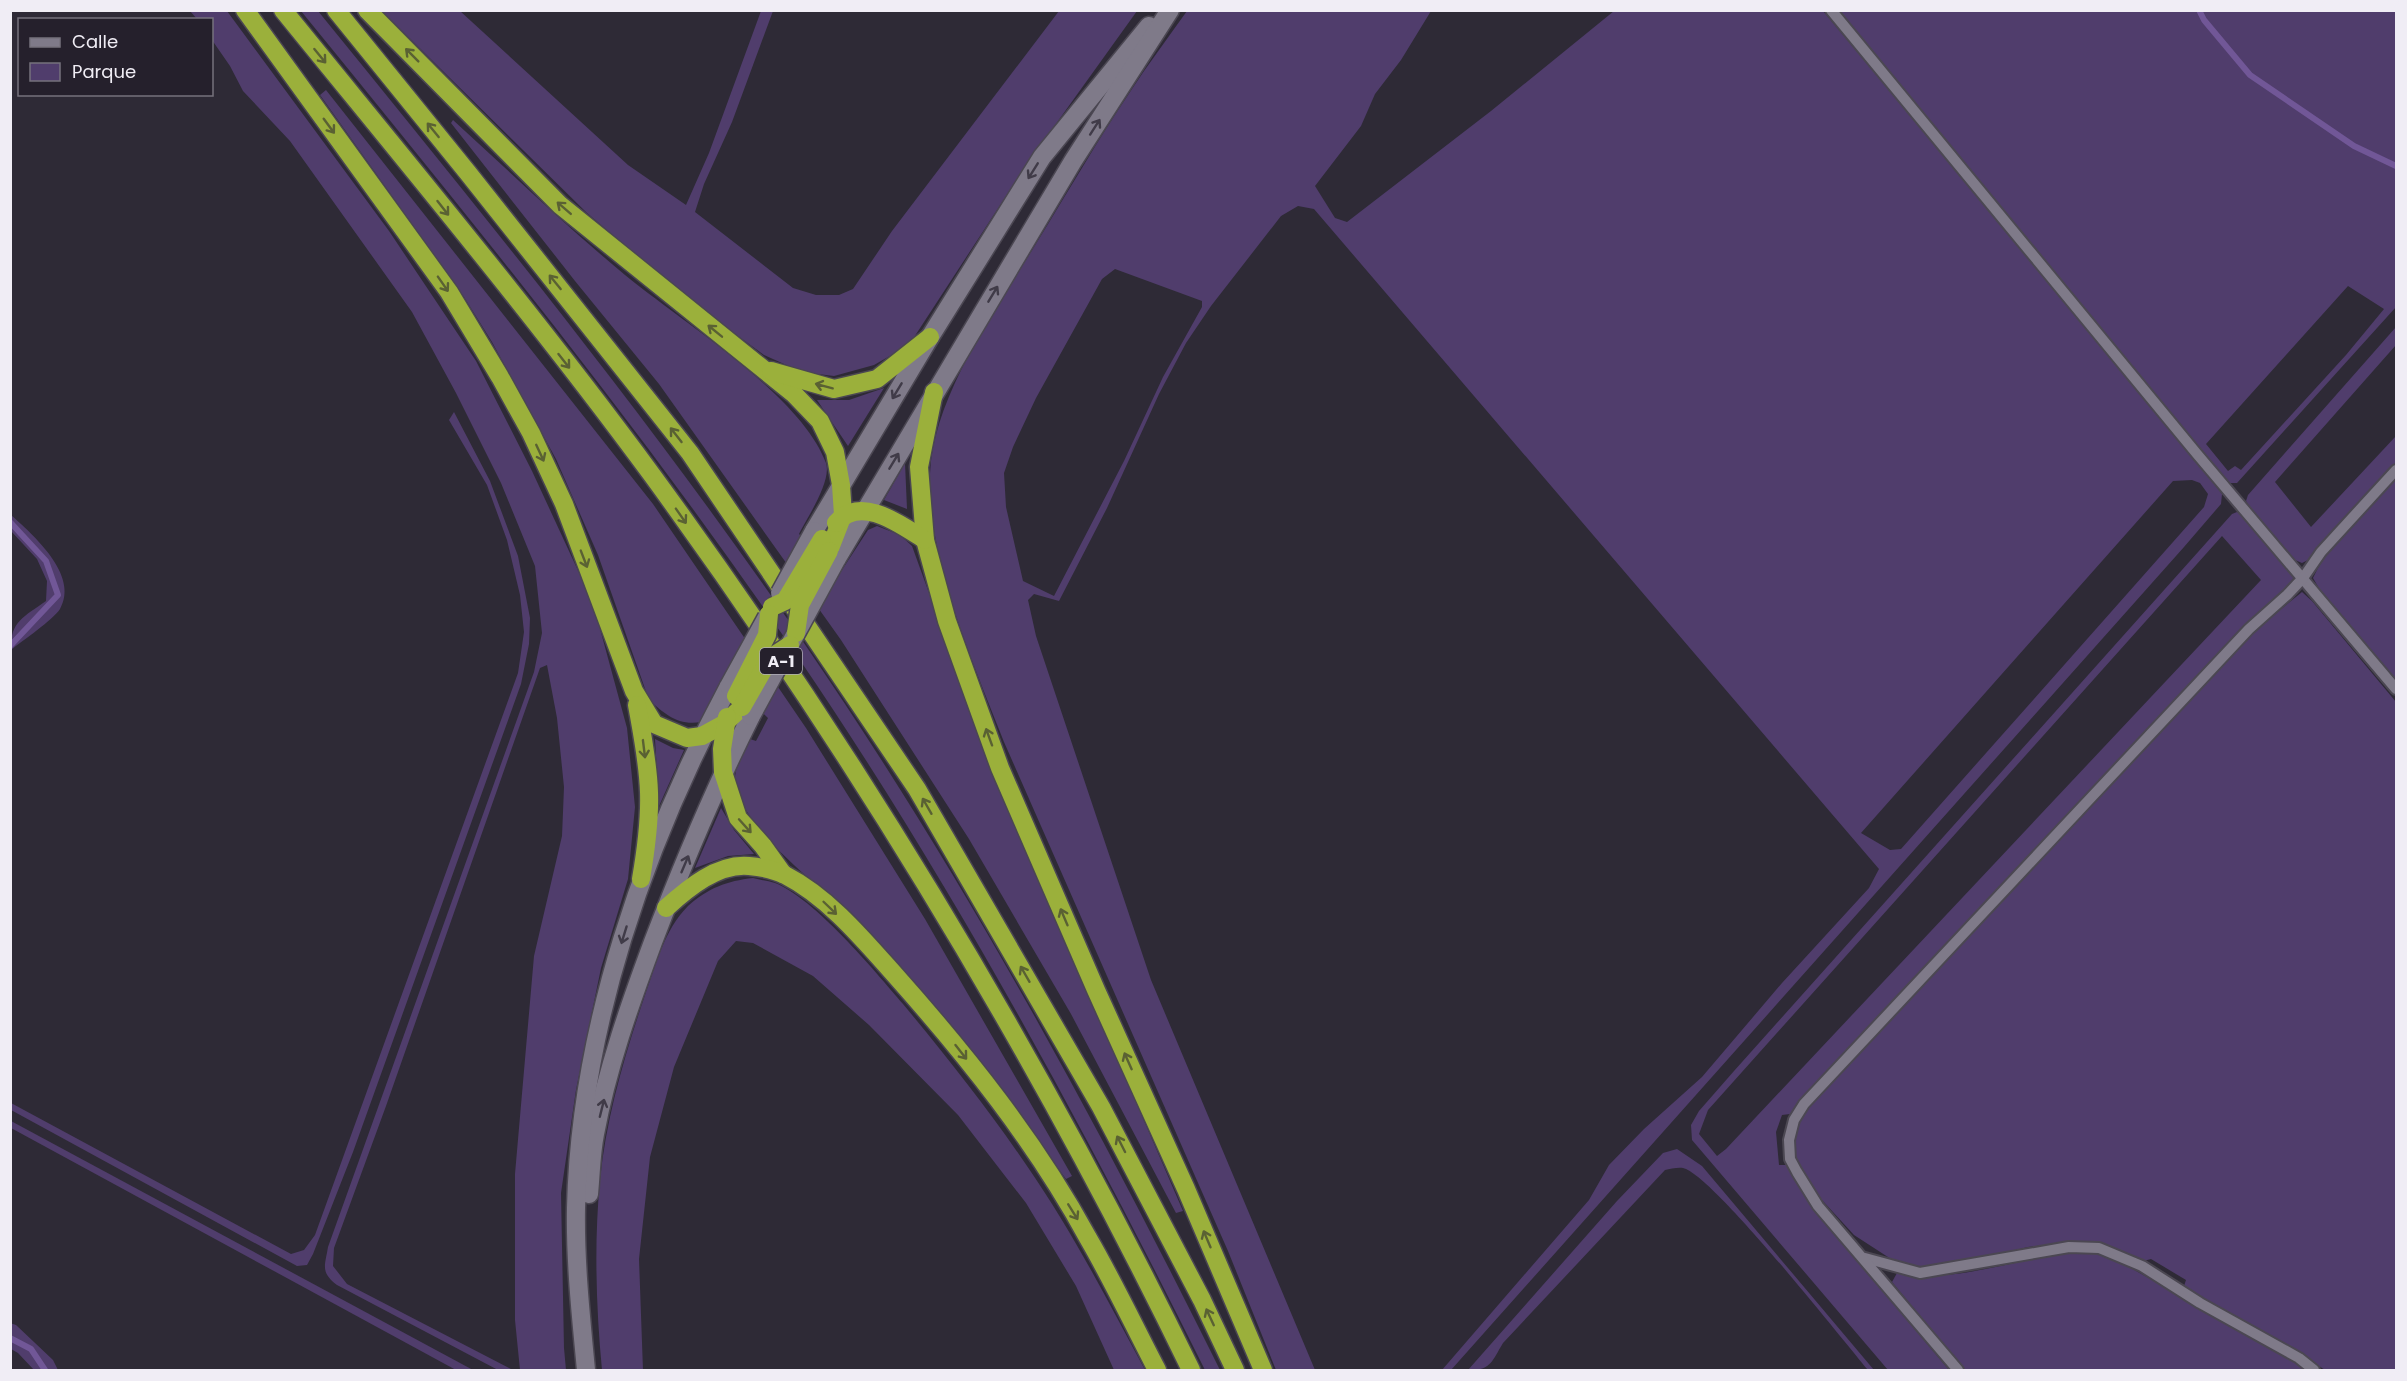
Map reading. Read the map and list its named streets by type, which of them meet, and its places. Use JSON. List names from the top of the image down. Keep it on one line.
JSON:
{"streets":{"highway":["A-1"]},"legend":["Calle","Parque"]}
